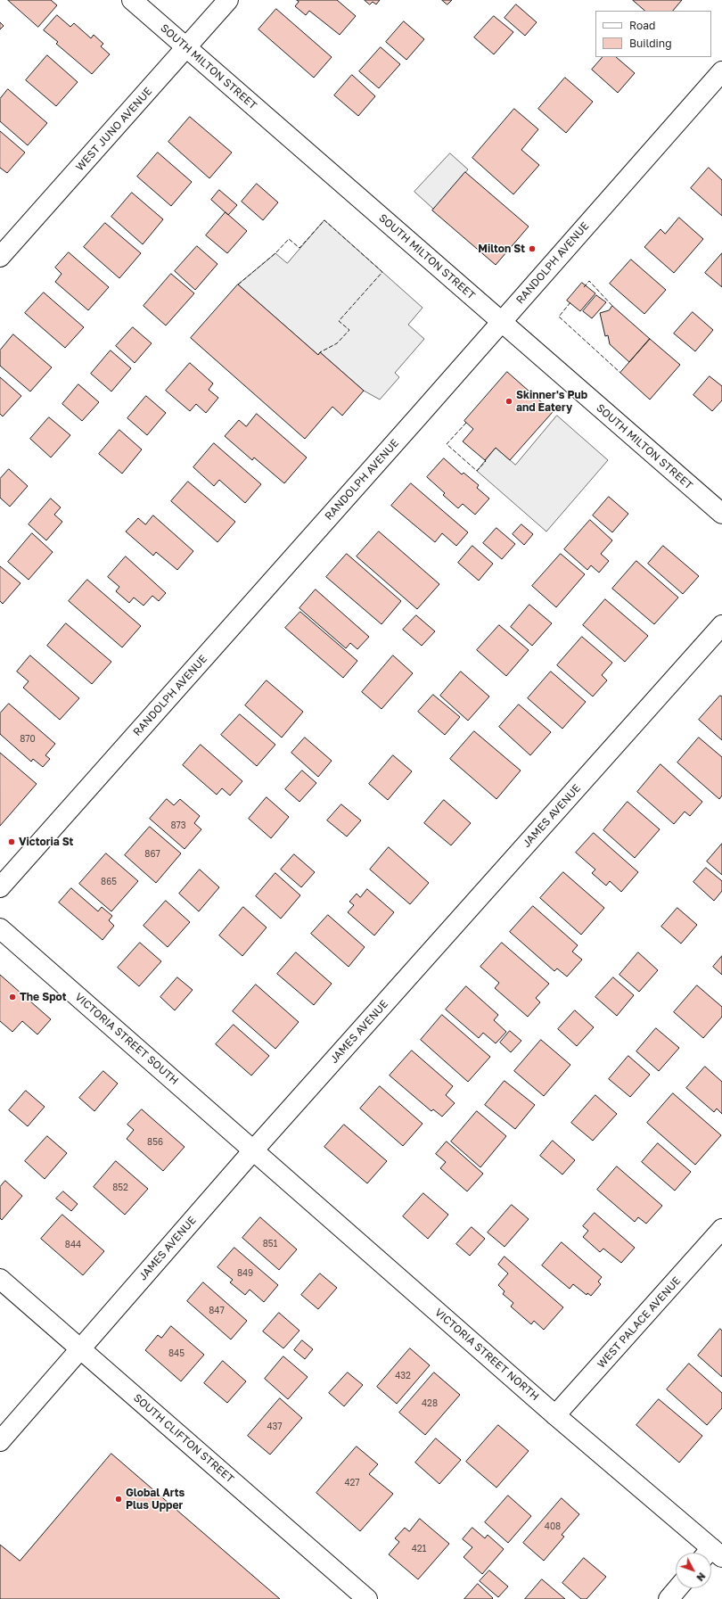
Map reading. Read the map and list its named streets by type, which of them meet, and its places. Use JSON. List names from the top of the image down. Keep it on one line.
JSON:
{"streets":{"street":["SOUTH MILTON STREET","WEST JUNO AVENUE","RANDOLPH AVENUE","JAMES AVENUE","VICTORIA STREET SOUTH","WEST PALACE AVENUE","VICTORIA STREET NORTH","SOUTH CLIFTON STREET"]},"crossings":[["SOUTH MILTON STREET","WEST JUNO AVENUE"],["SOUTH MILTON STREET","RANDOLPH AVENUE"],["JAMES AVENUE","VICTORIA STREET SOUTH"],["JAMES AVENUE","VICTORIA STREET NORTH"],["JAMES AVENUE","SOUTH CLIFTON STREET"],["VICTORIA STREET SOUTH","VICTORIA STREET NORTH"],["WEST PALACE AVENUE","VICTORIA STREET NORTH"]],"places":["Milton St","Skinner's Pub and Eatery","Victoria St","The Spot","Global Arts Plus Upper"],"house_numbers":["870","873","867","865","856","852","851","844","849","847","845","432","428","437","427","408","421"],"legend":["Road","Building"],"north":"bottom right"}
